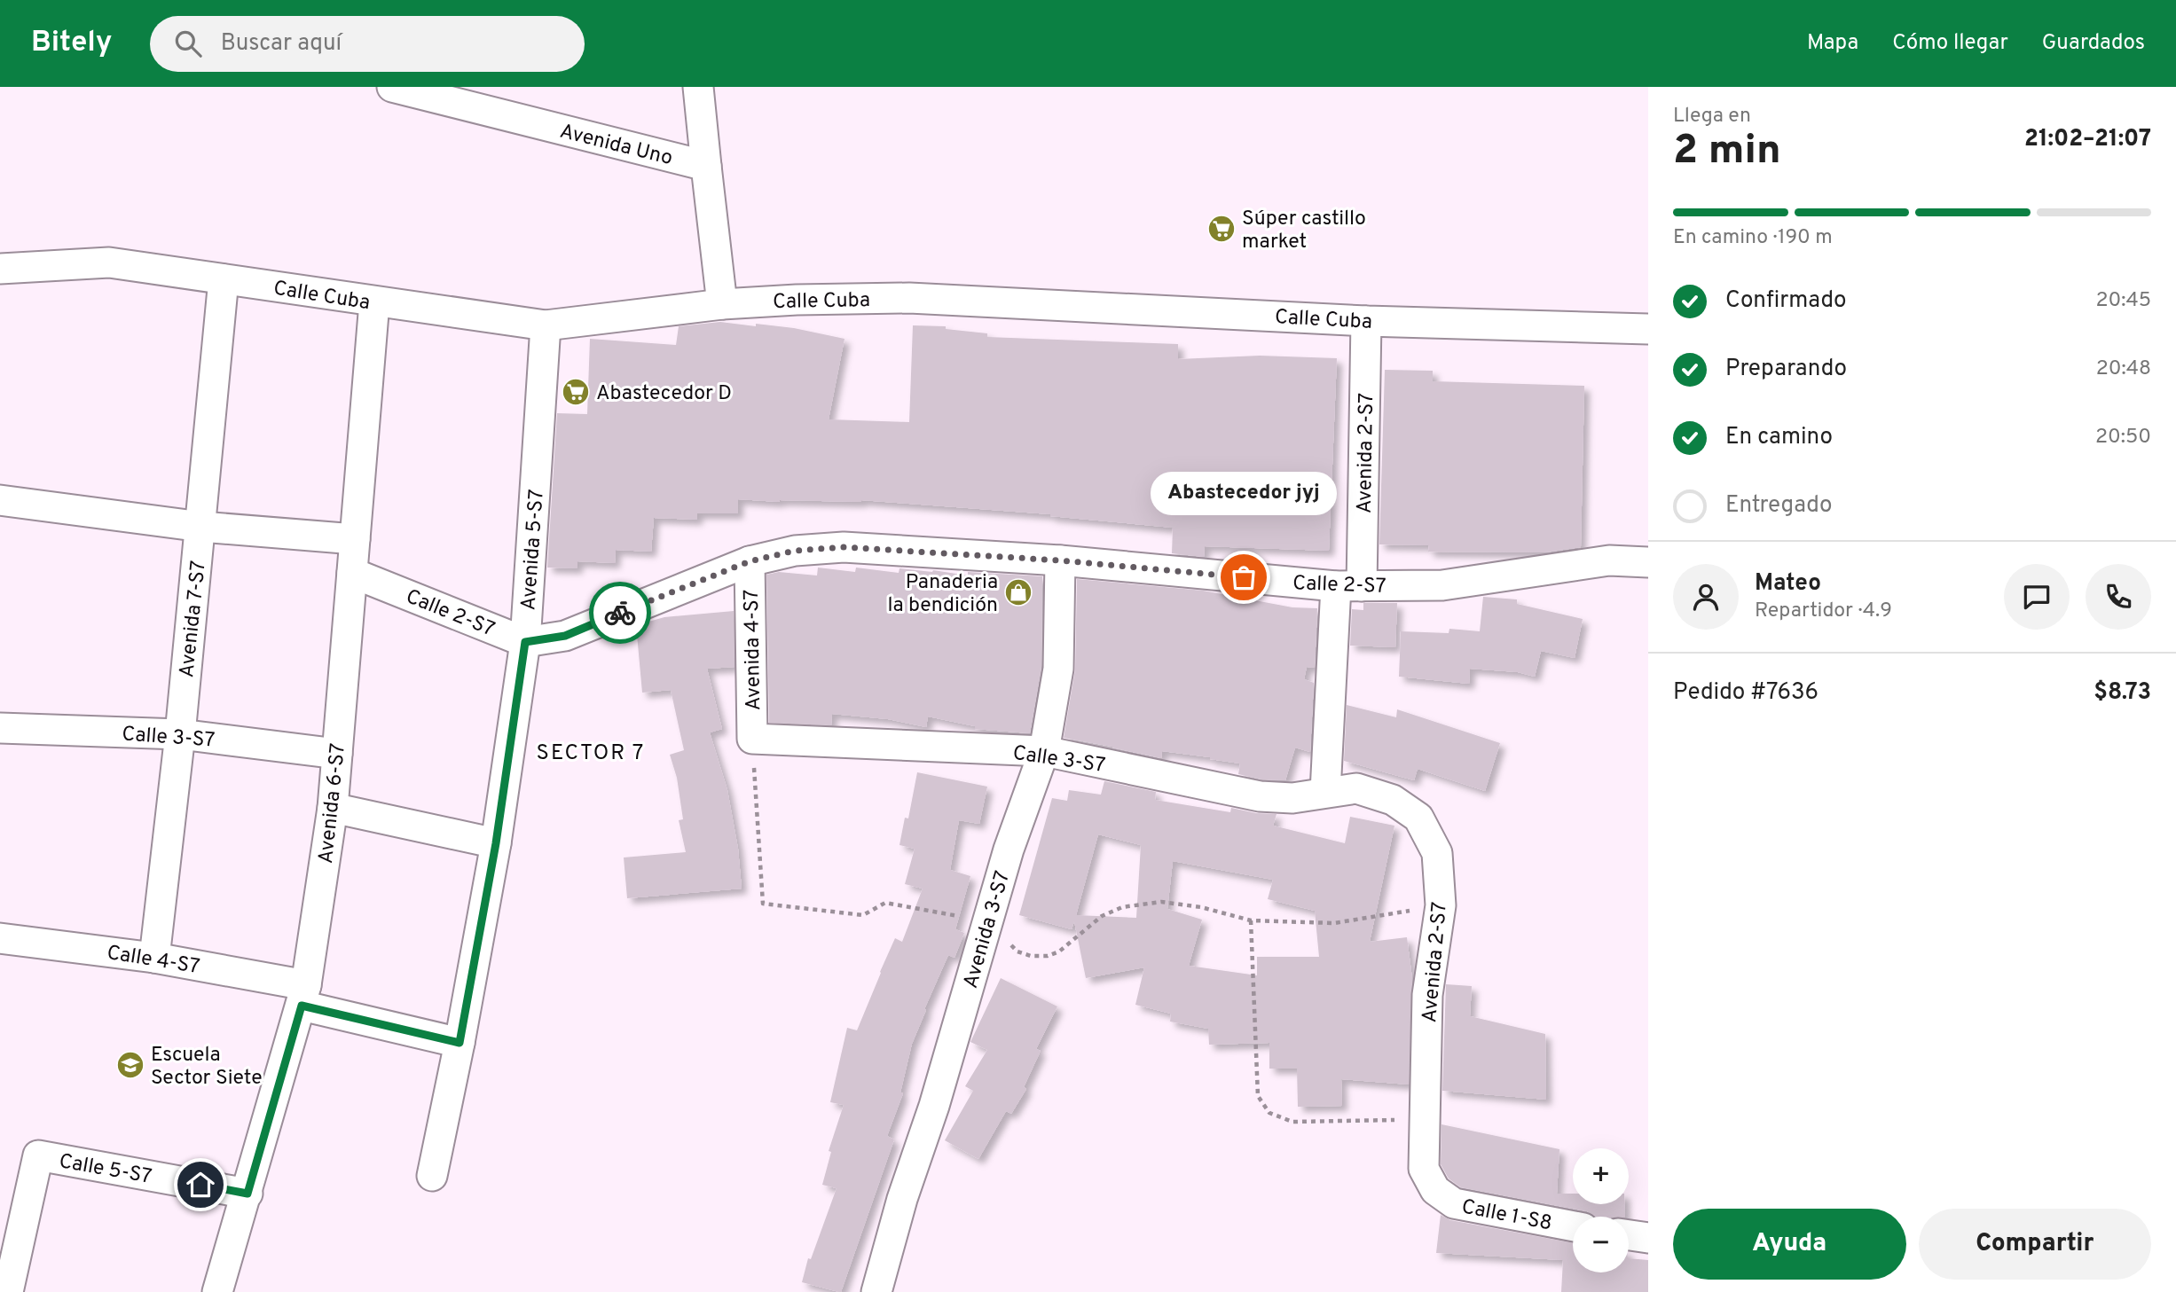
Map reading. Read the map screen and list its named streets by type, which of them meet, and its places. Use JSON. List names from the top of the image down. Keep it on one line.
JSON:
{"streets":{"street":["Avenida Uno","Calle Cuba","Avenida 2-S7","Avenida 5-S7","Calle 2-S7","Avenida 7-S7","Avenida 4-S7","Calle 3-S7","Avenida 6-S7","Avenida 3-S7","Calle 4-S7","Calle 5-S7","Calle 1-S8"]},"crossings":[["Calle Cuba","Avenida 2-S7"],["Calle Cuba","Avenida 5-S7"],["Calle Cuba","Avenida 7-S7"],["Calle Cuba","Avenida 6-S7"],["Avenida 2-S7","Calle 2-S7"],["Avenida 2-S7","Calle 3-S7"],["Avenida 2-S7","Calle 1-S8"],["Avenida 5-S7","Calle 2-S7"],["Avenida 5-S7","Calle 4-S7"],["Calle 2-S7","Avenida 4-S7"],["Calle 2-S7","Avenida 6-S7"],["Calle 2-S7","Avenida 3-S7"],["Avenida 7-S7","Calle 3-S7"],["Avenida 7-S7","Calle 4-S7"],["Avenida 4-S7","Calle 3-S7"],["Calle 3-S7","Avenida 6-S7"],["Calle 3-S7","Avenida 3-S7"],["Avenida 6-S7","Calle 4-S7"],["Avenida 6-S7","Calle 5-S7"]],"districts":["SECTOR 7"],"places":{"supermarket":["Súper castillo market","Abastecedor D"],"other":["Abastecedor jyj"],"shop":["Panaderia la bendición"],"school or university":["Escuela Sector Siete"]},"page":{"header":"Bitely","search":"Buscar aquí","nav":["Mapa","Cómo llegar","Guardados"],"heading":["2 min","Llega en","21:02–21:07"],"panel":["Mateo","Repartidor · 4.9","Pedido #7636","$8.73"],"bar":"En camino · 190 m","list":[["Confirmado","20:45"],["Preparando","20:48"],["En camino","20:50"],"Entregado"],"bubble":"Abastecedor jyj","map_buttons":["+","−"],"buttons":["Ayuda","Compartir"]}}
